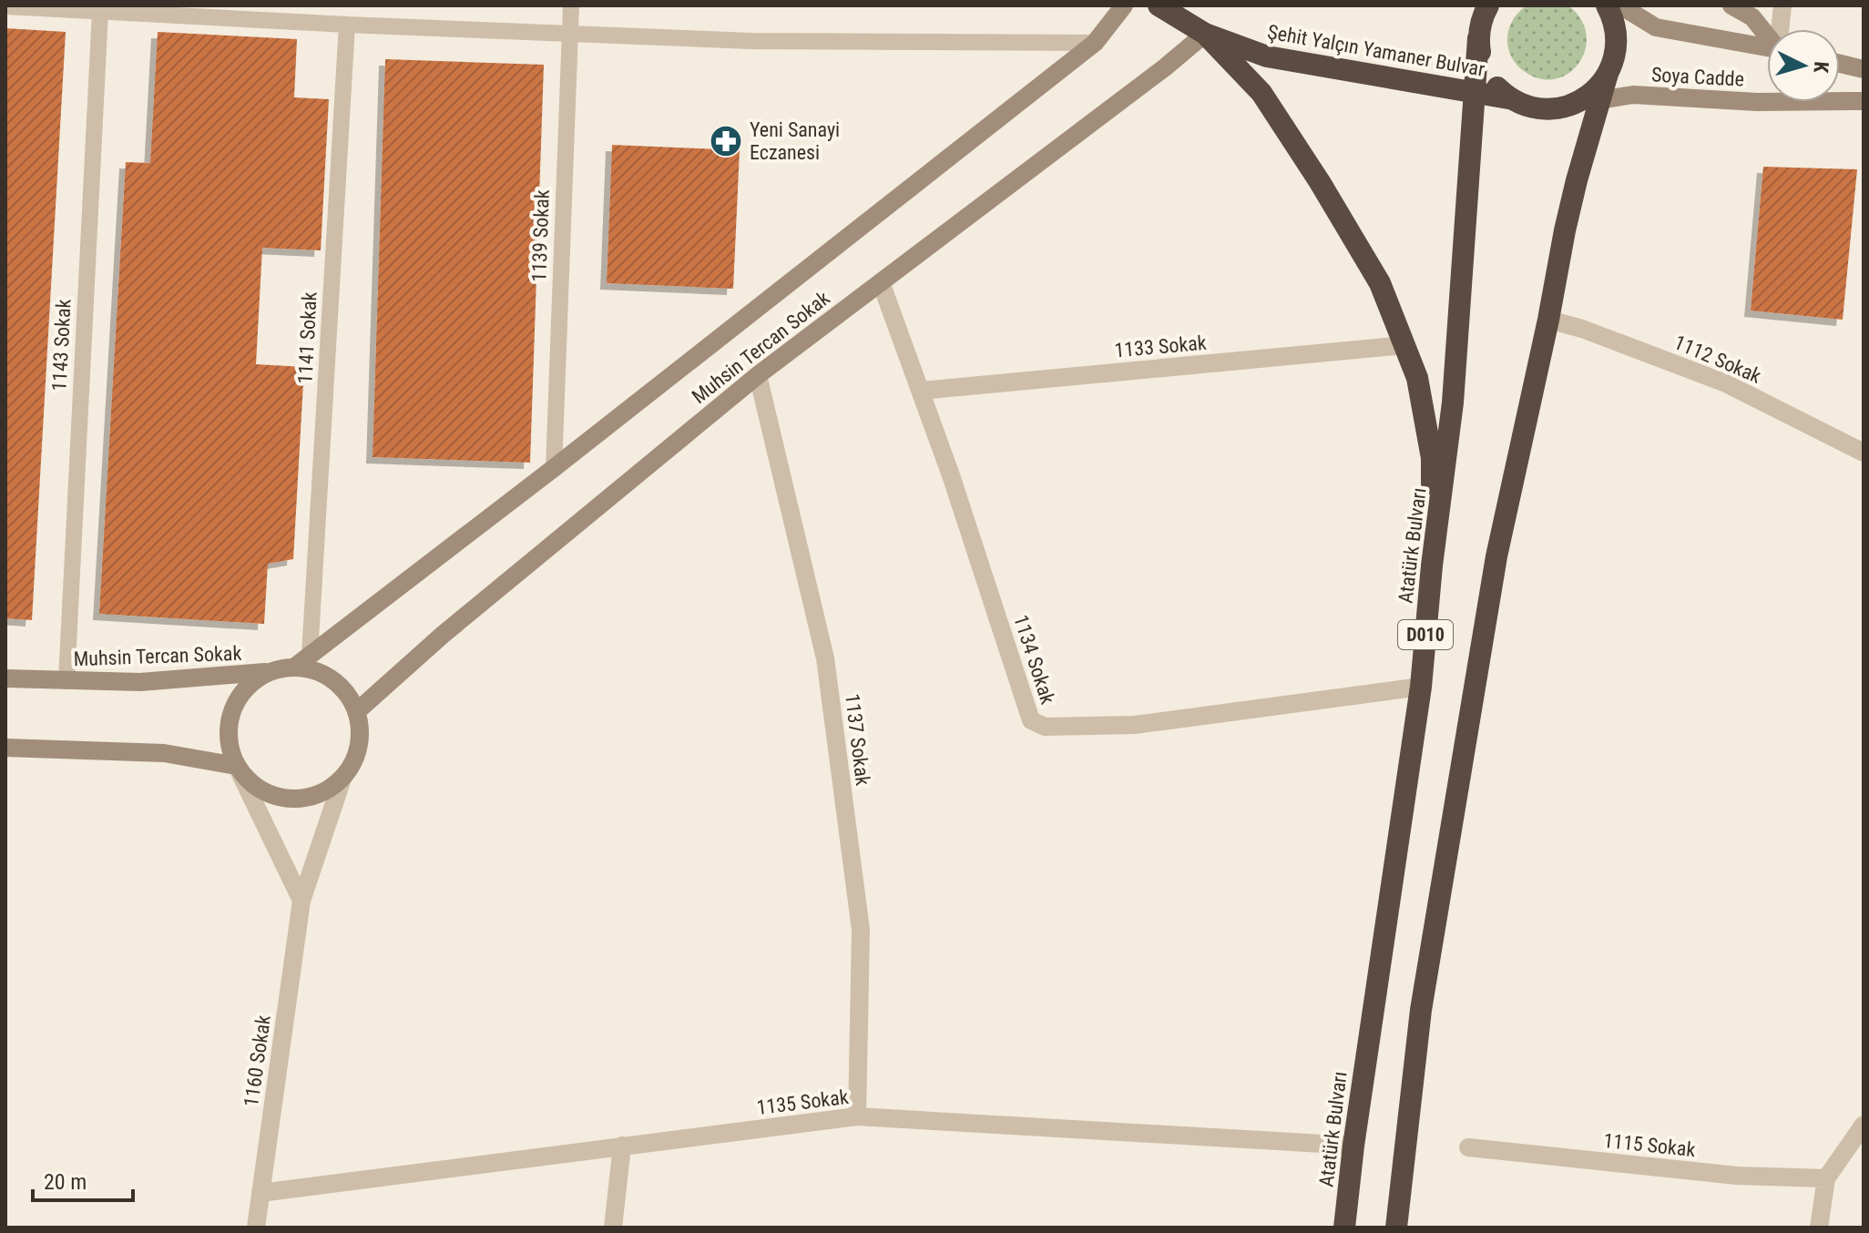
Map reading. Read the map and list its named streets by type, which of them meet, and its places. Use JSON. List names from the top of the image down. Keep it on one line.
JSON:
{"streets":{"highway":["Şehit Yalçın Yamaner Bulvar","Atatürk Bulvarı","D010"],"street":["Soya Cadde","1133 Sokak","Muhsin Tercan Sokak","1112 Sokak","1134 Sokak","1137 Sokak","1160 Sokak","1135 Sokak","1115 Sokak"],"lane":["1139 Sokak","1141 Sokak","1143 Sokak"]},"crossings":[["Şehit Yalçın Yamaner Bulvar","Soya Cadde"],["Şehit Yalçın Yamaner Bulvar","Muhsin Tercan Sokak"],["Şehit Yalçın Yamaner Bulvar","Atatürk Bulvarı"],["Soya Cadde","D010"],["1139 Sokak","Muhsin Tercan Sokak"],["1141 Sokak","Muhsin Tercan Sokak"],["1143 Sokak","Muhsin Tercan Sokak"],["1133 Sokak","1134 Sokak"],["Muhsin Tercan Sokak","1134 Sokak"],["Muhsin Tercan Sokak","1137 Sokak"],["Muhsin Tercan Sokak","1160 Sokak"],["1112 Sokak","D010"],["Atatürk Bulvarı","1134 Sokak"],["Atatürk Bulvarı","1135 Sokak"],["1137 Sokak","1135 Sokak"],["1160 Sokak","1135 Sokak"]],"places":{"pharmacy":["Yeni Sanayi Eczanesi"]},"scale_bar":"20 m","north":"right"}
